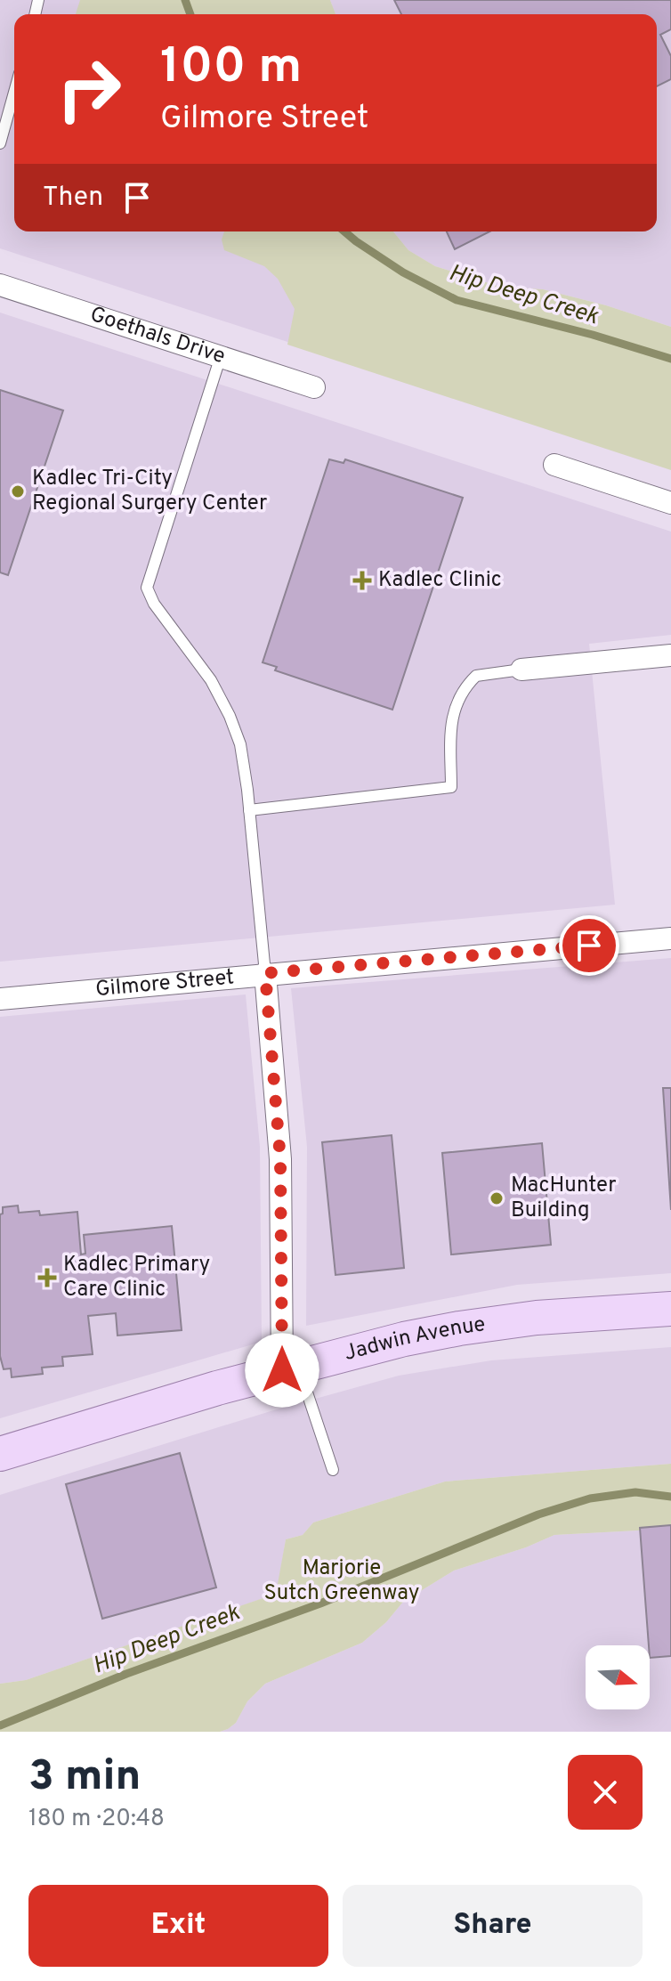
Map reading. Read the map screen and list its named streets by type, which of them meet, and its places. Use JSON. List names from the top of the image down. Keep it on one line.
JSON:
{"streets":{"main road":["Jadwin Avenue"],"street":["Goethals Drive","Gilmore Street"]},"water":["Hip Deep Creek"],"parks":["Marjorie Sutch Greenway"],"places":{"other":["Kadlec Tri-City Regional Surgery Center","MacHunter Building"],"health":["Kadlec Clinic","Kadlec Primary Care Clinic"]},"north":"right","page":{"turn":["100 m","Gilmore Street"],"then":"Then","heading":["3 min","180 m · 20:48"],"buttons":["Exit","Share"]}}
